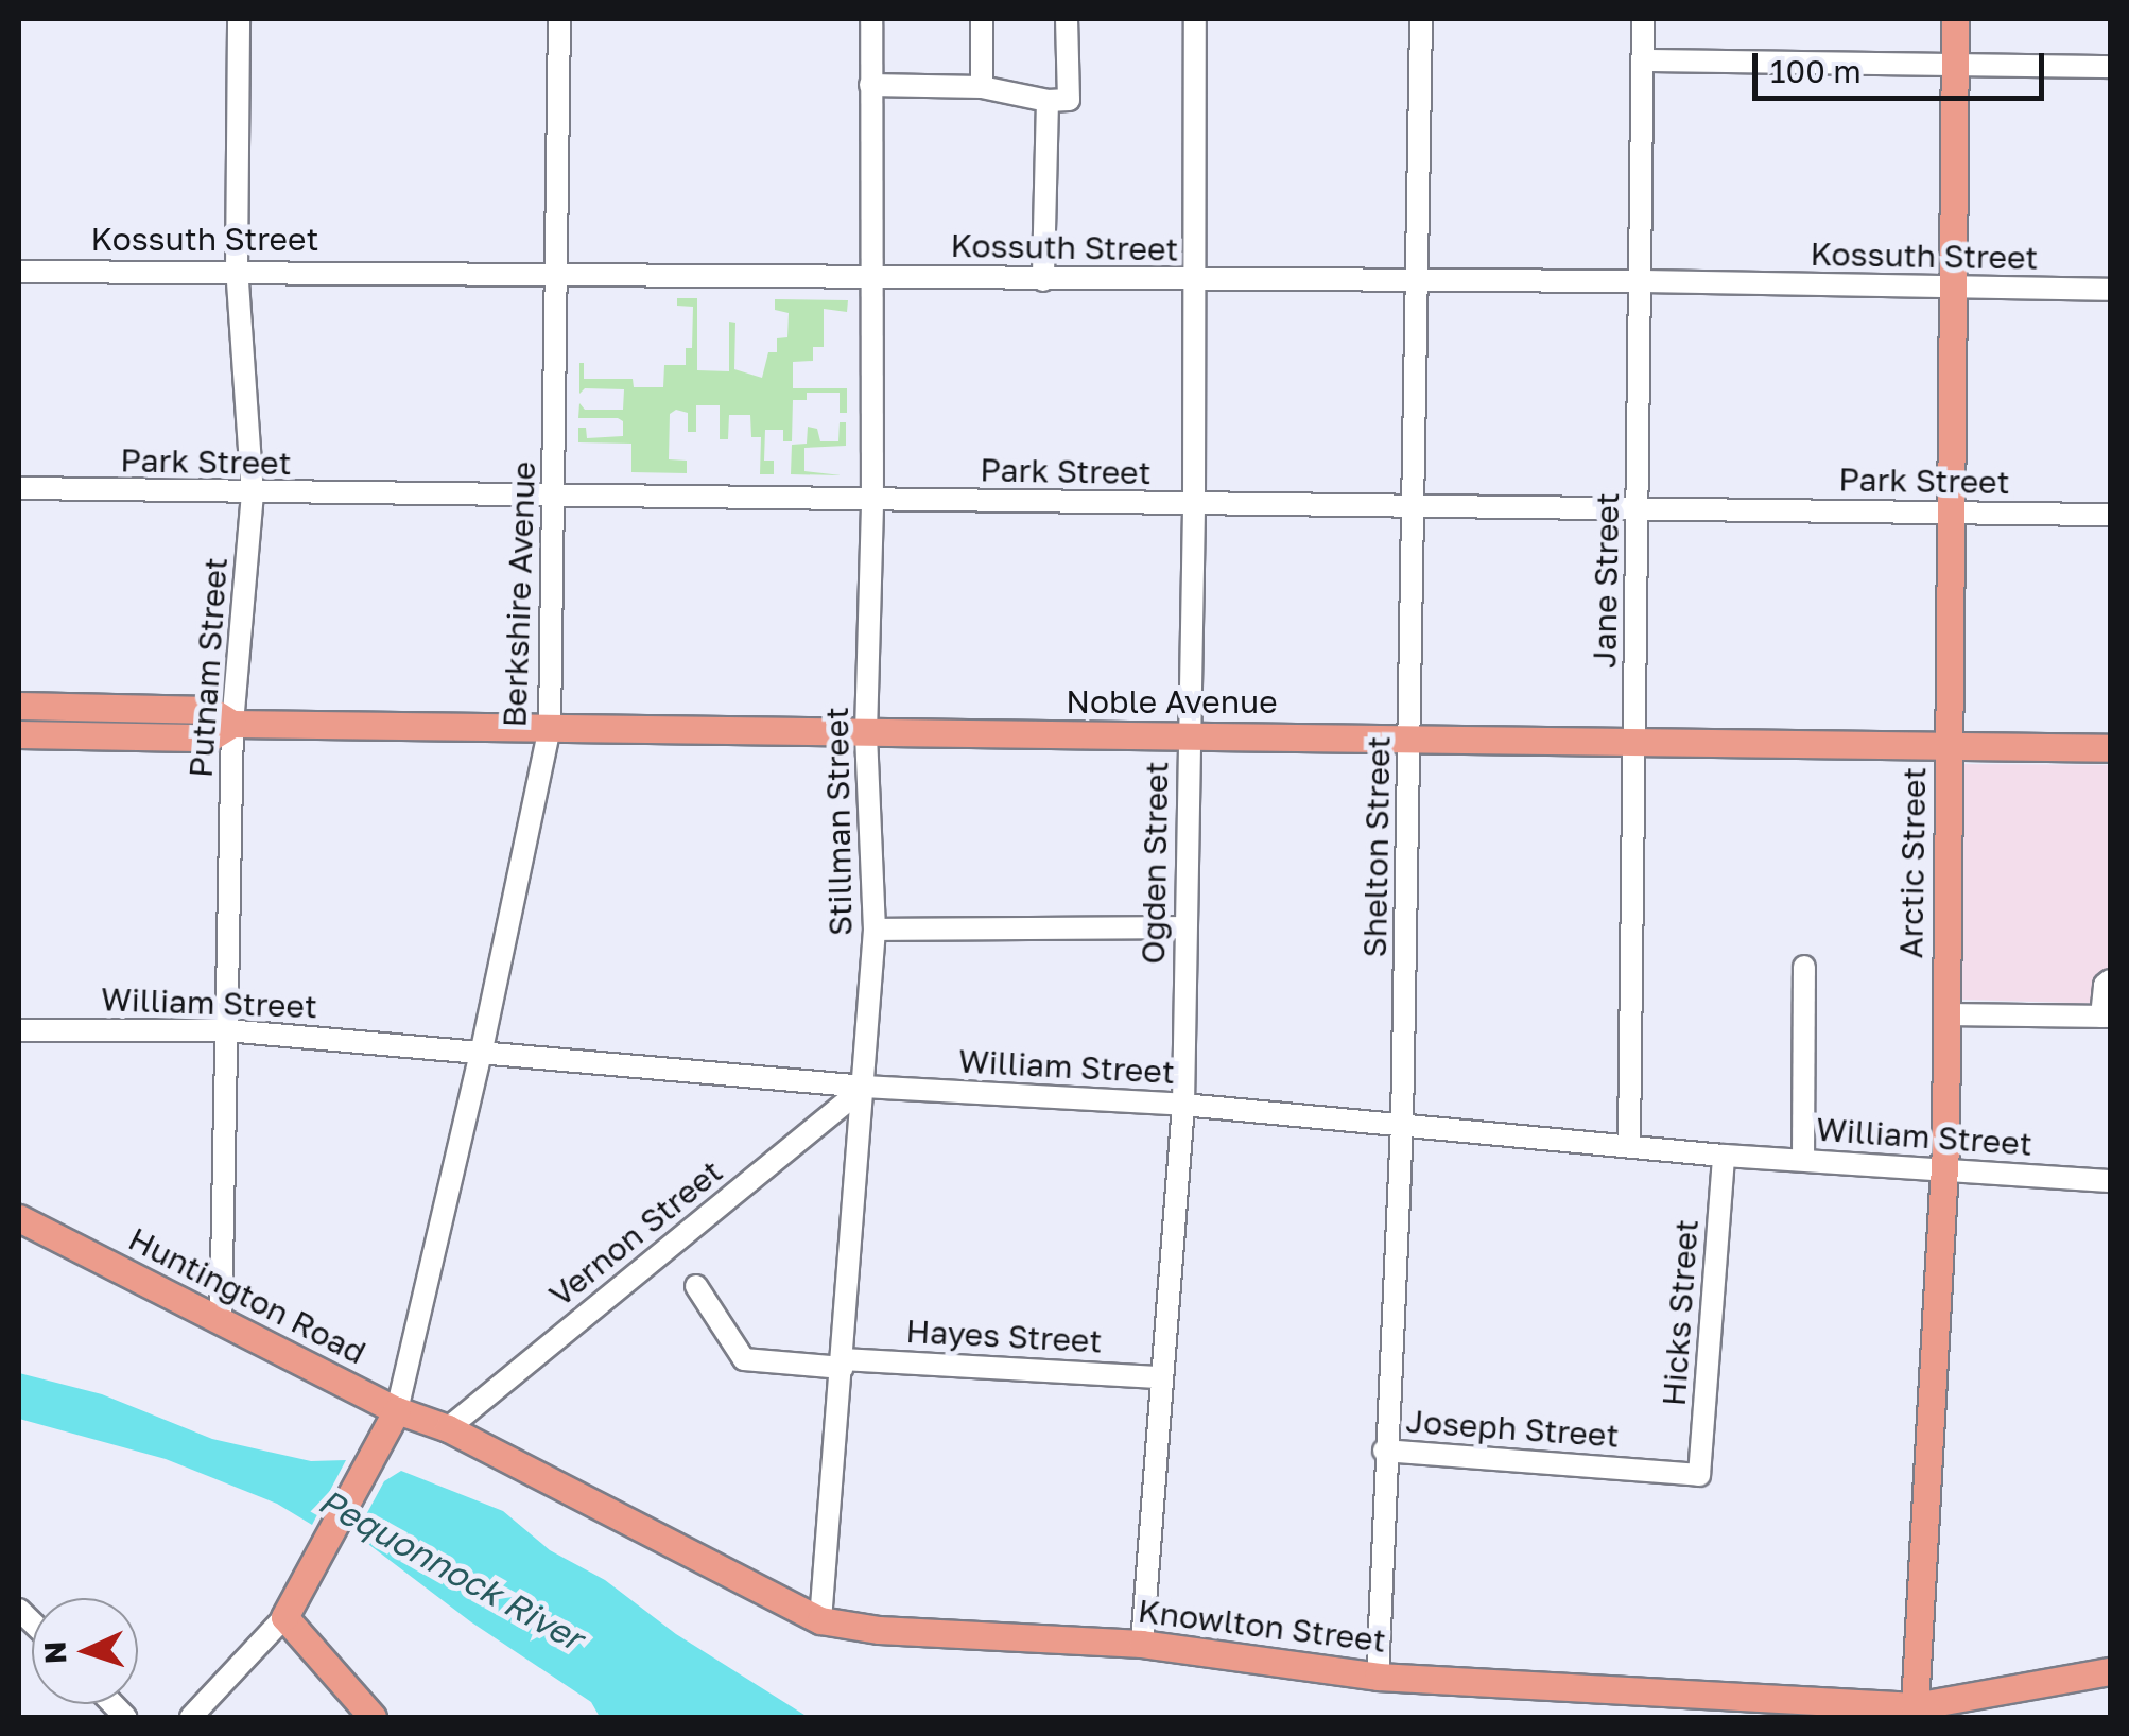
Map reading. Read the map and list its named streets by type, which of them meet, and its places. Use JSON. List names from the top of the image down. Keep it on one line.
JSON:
{"streets":{"main road":["Noble Avenue","Arctic Street","Huntington Road","Knowlton Street"],"street":["Kossuth Street","Park Street","Jane Street","Berkshire Avenue","Putnam Street","Stillman Street","Shelton Street","Ogden Street","William Street","Vernon Street","Hicks Street","Hayes Street","Joseph Street"]},"crossings":[["Kossuth Street","Jane Street"],["Kossuth Street","Berkshire Avenue"],["Kossuth Street","Putnam Street"],["Kossuth Street","Stillman Street"],["Kossuth Street","Shelton Street"],["Kossuth Street","Ogden Street"],["Kossuth Street","Arctic Street"],["Park Street","Jane Street"],["Park Street","Berkshire Avenue"],["Park Street","Putnam Street"],["Park Street","Stillman Street"],["Park Street","Shelton Street"],["Park Street","Ogden Street"],["Park Street","Arctic Street"],["Jane Street","Noble Avenue"],["Jane Street","William Street"],["Berkshire Avenue","Noble Avenue"],["Berkshire Avenue","William Street"],["Berkshire Avenue","Huntington Road"],["Putnam Street","Noble Avenue"],["Putnam Street","William Street"],["Putnam Street","Huntington Road"],["Noble Avenue","Stillman Street"],["Noble Avenue","Shelton Street"],["Noble Avenue","Ogden Street"],["Noble Avenue","Arctic Street"],["Stillman Street","William Street"],["Stillman Street","Vernon Street"],["Stillman Street","Hayes Street"],["Stillman Street","Knowlton Street"],["Shelton Street","William Street"],["Shelton Street","Joseph Street"],["Shelton Street","Knowlton Street"],["Ogden Street","William Street"],["Ogden Street","Hayes Street"],["Ogden Street","Knowlton Street"],["Arctic Street","William Street"],["Arctic Street","Knowlton Street"],["William Street","Vernon Street"],["William Street","Hicks Street"],["Vernon Street","Huntington Road"],["Vernon Street","Knowlton Street"],["Huntington Road","Knowlton Street"],["Hicks Street","Joseph Street"]],"water":["Pequonnock River"],"scale_bar":"100 m","north":"left"}
